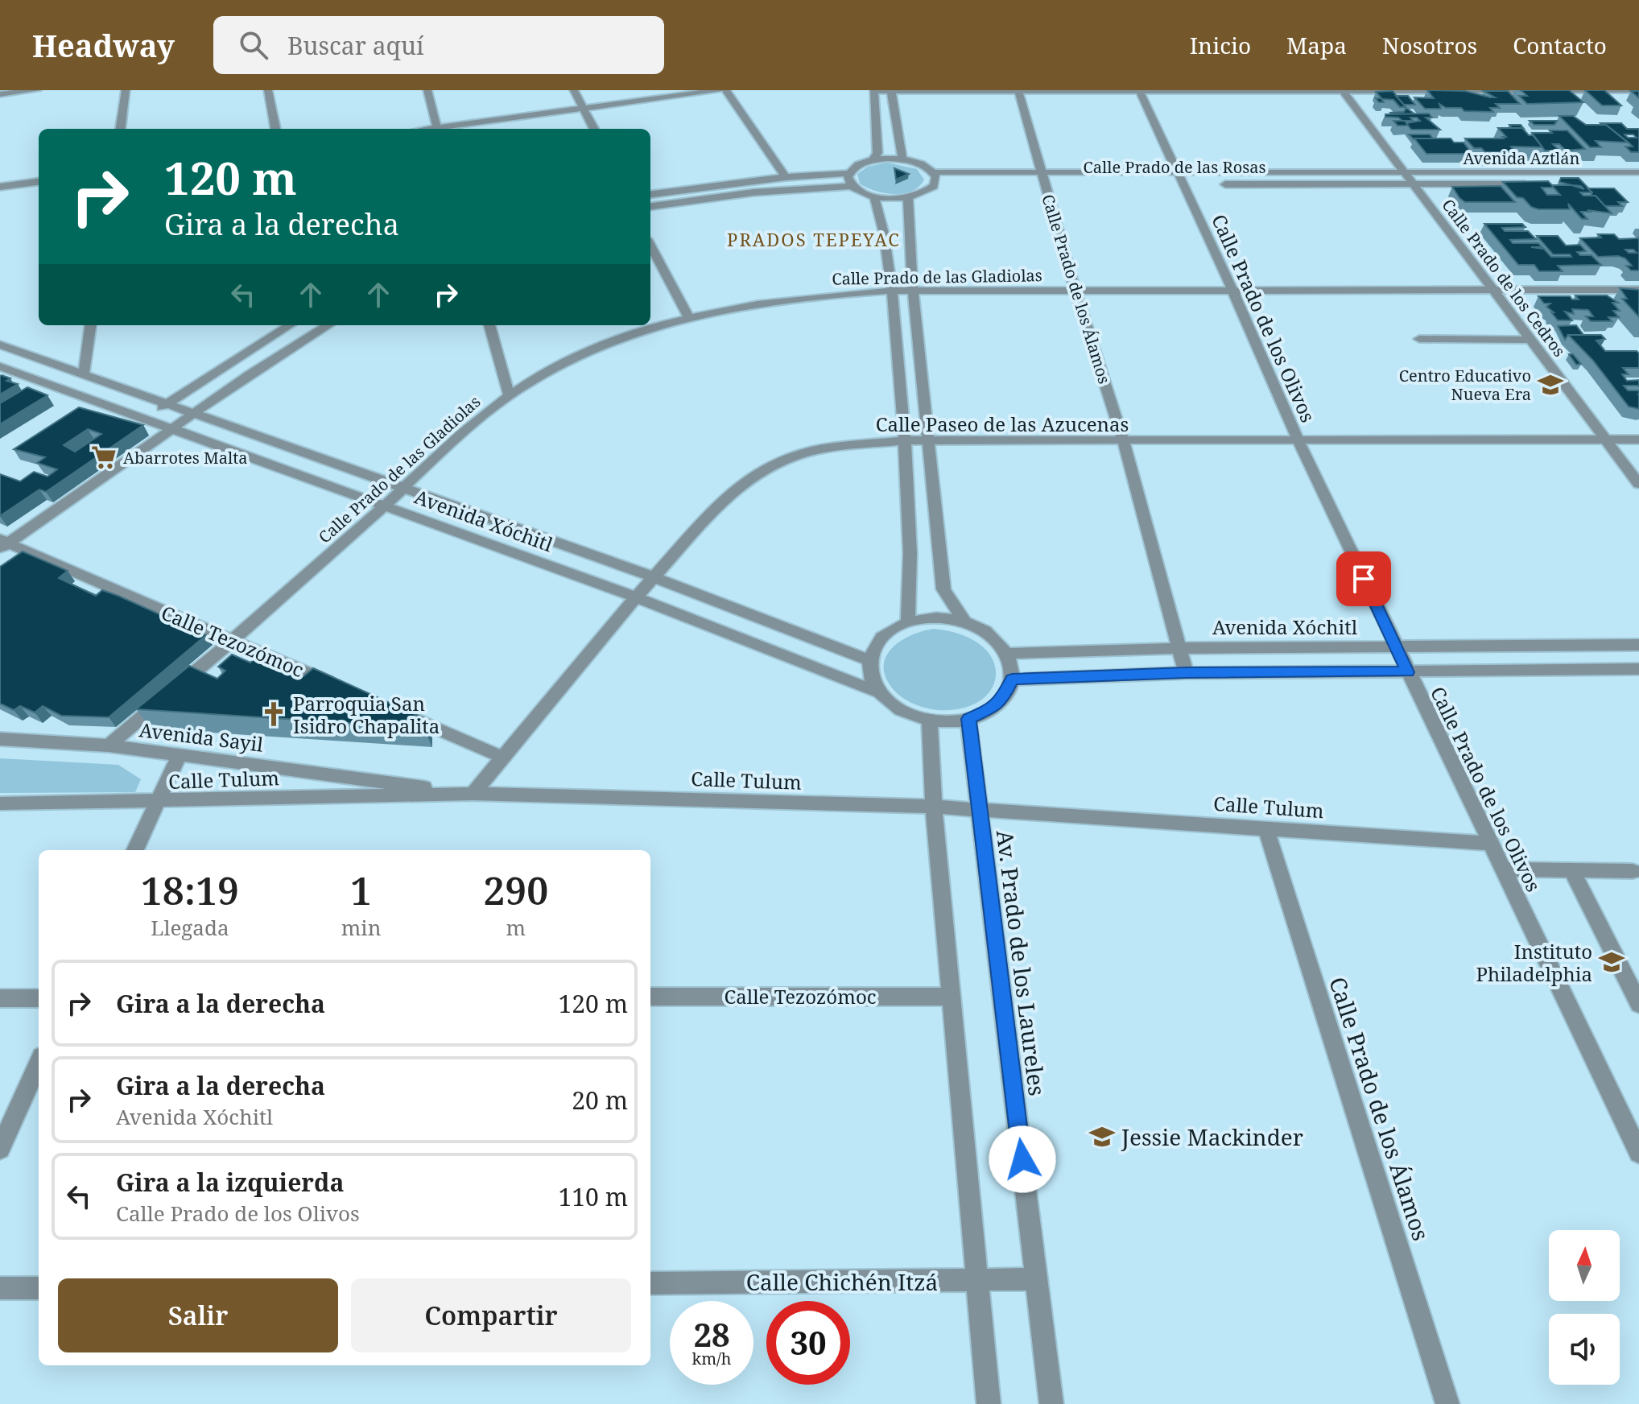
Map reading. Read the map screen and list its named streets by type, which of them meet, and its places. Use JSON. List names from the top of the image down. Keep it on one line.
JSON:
{"streets":{"street":["Avenida Aztlán","Calle Prado de las Rosas","Calle Prado de las Gladiolas","Calle Prado de los Cedros","Calle Prado de los Álamos","Calle Prado de los Olivos","Calle Paseo de las Azucenas","Avenida Xóchitl","Calle Tezozómoc","Avenida Sayil","Calle Tulum","Av. Prado de los Laureles","Calle Chichén Itzá"]},"crossings":[["Avenida Aztlán","Calle Prado de las Rosas"],["Avenida Aztlán","Calle Prado de los Cedros"],["Calle Prado de las Rosas","Calle Prado de los Cedros"],["Calle Prado de las Rosas","Calle Prado de los Álamos"],["Calle Prado de las Rosas","Calle Prado de los Olivos"],["Calle Prado de las Gladiolas","Calle Prado de los Cedros"],["Calle Prado de las Gladiolas","Calle Prado de los Álamos"],["Calle Prado de las Gladiolas","Calle Prado de los Olivos"],["Calle Prado de las Gladiolas","Avenida Xóchitl"],["Calle Prado de las Gladiolas","Calle Tezozómoc"],["Calle Prado de las Gladiolas","Avenida Sayil"],["Calle Prado de los Cedros","Calle Paseo de las Azucenas"],["Calle Prado de los Álamos","Calle Paseo de las Azucenas"],["Calle Prado de los Álamos","Avenida Xóchitl"],["Calle Prado de los Álamos","Calle Tulum"],["Calle Prado de los Olivos","Calle Paseo de las Azucenas"],["Calle Prado de los Olivos","Avenida Xóchitl"],["Calle Prado de los Olivos","Calle Tulum"],["Calle Paseo de las Azucenas","Avenida Xóchitl"],["Calle Paseo de las Azucenas","Avenida Sayil"],["Calle Paseo de las Azucenas","Calle Tulum"],["Avenida Xóchitl","Av. Prado de los Laureles"],["Avenida Sayil","Calle Tulum"],["Calle Tulum","Av. Prado de los Laureles"],["Av. Prado de los Laureles","Calle Chichén Itzá"]],"districts":["PRADOS TEPEYAC"],"places":{"school or university":["Centro Educativo Nueva Era","Instituto Philadelphia","Jessie Mackinder"],"supermarket":["Abarrotes Malta"],"church":["Parroquia San Isidro Chapalita"]},"north":"top","page":{"header":"Headway","search":"Buscar aquí","nav":["Inicio","Mapa","Nosotros","Contacto"],"turn":["120 m","Gira a la derecha"],"eta":["18:19","Llegada","1","min","290","m"],"list":[{"name":"Gira a la derecha","value":"120 m"},{"name":"Gira a la derecha","note":"Avenida Xóchitl","value":"20 m"},{"name":"Gira a la izquierda","note":"Calle Prado de los Olivos","value":"110 m"}],"buttons":["Salir","Compartir"],"speed":"28 km/h","limit":"30"}}
